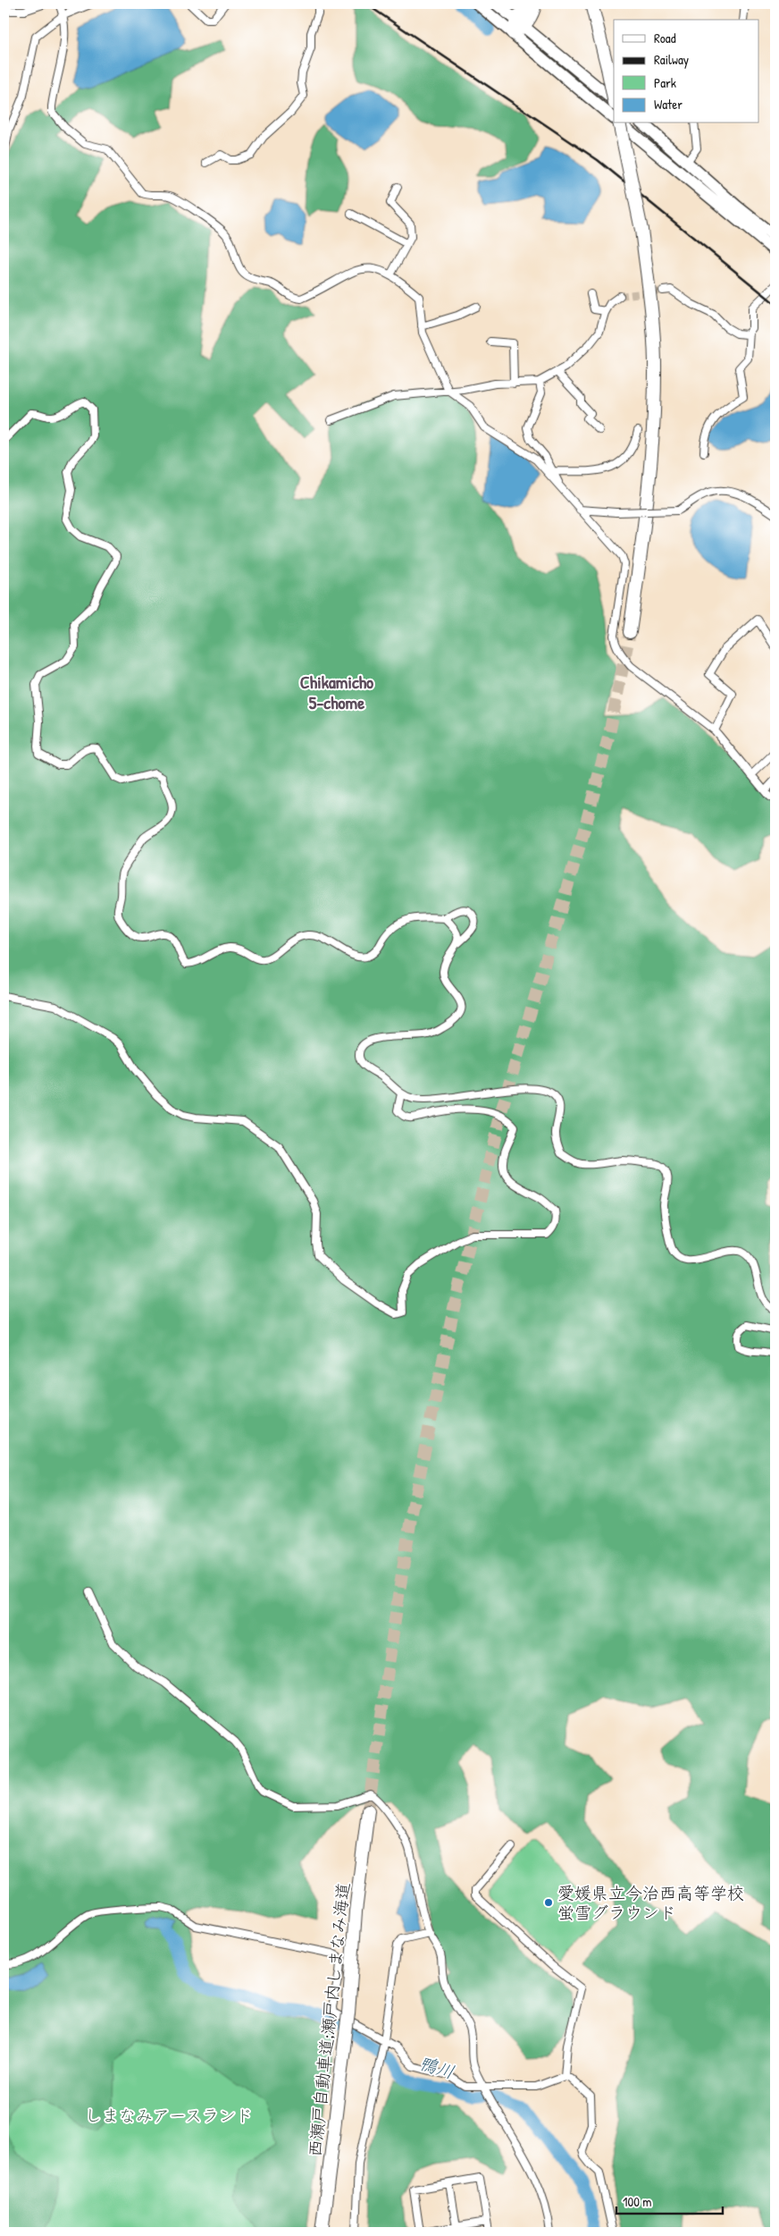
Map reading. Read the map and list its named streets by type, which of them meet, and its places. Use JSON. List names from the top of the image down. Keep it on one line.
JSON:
{"streets":{"highway":["西瀬戸自動車道;瀬戸内しまなみ海道"]},"districts":["Chikamicho 5-chome"],"water":["鴨川"],"parks":["しまなみアースランド"],"places":["愛媛県立今治西高等学校 蛍雪グラウンド"],"legend":["Road","Railway","Park","Water"],"scale_bar":"100 m"}
